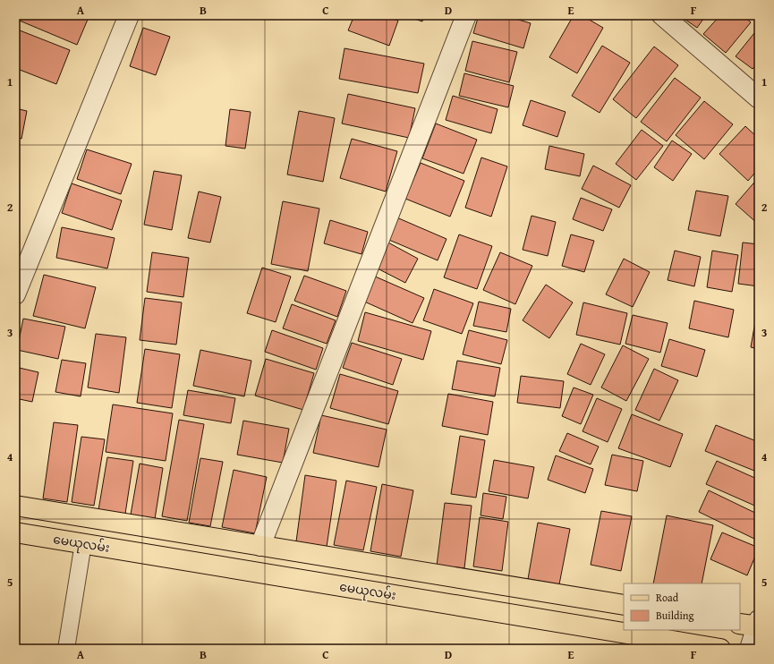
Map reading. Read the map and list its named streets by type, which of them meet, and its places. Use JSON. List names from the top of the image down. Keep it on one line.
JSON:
{"streets":{"main road":["မေယုလမ်း"]},"legend":["Road","Building"],"grid":{"columns":["A","B","C","D","E","F"],"rows":["1","2","3","4","5"]}}
